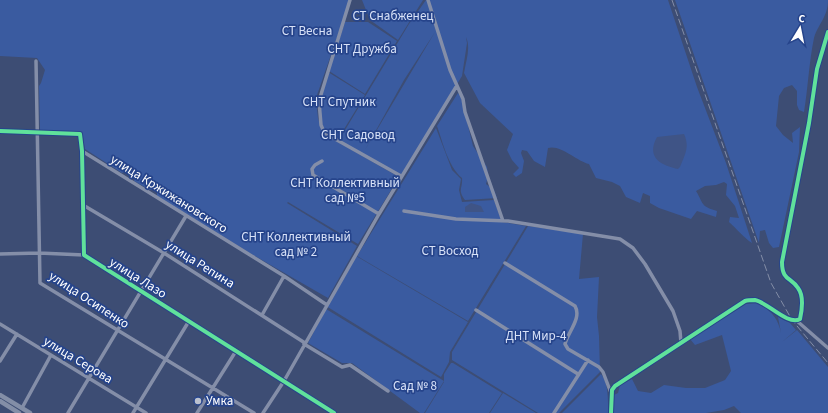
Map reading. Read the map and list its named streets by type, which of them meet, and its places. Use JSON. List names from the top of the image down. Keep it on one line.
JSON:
{"streets":{"street":["улица Кржижановского","улица Репина","улица Лазо","улица Осипенко","улица Серова"]},"parks":["СТ Снабженец","СТ Весна","СНТ Дружба","СНТ Спутник","СНТ Садовод","СНТ Коллективный сад №5","СНТ Коллективный сад № 2","СТ Восход","ДНТ Мир-4","Сад № 8"],"places":["Умка"],"north":"top"}
